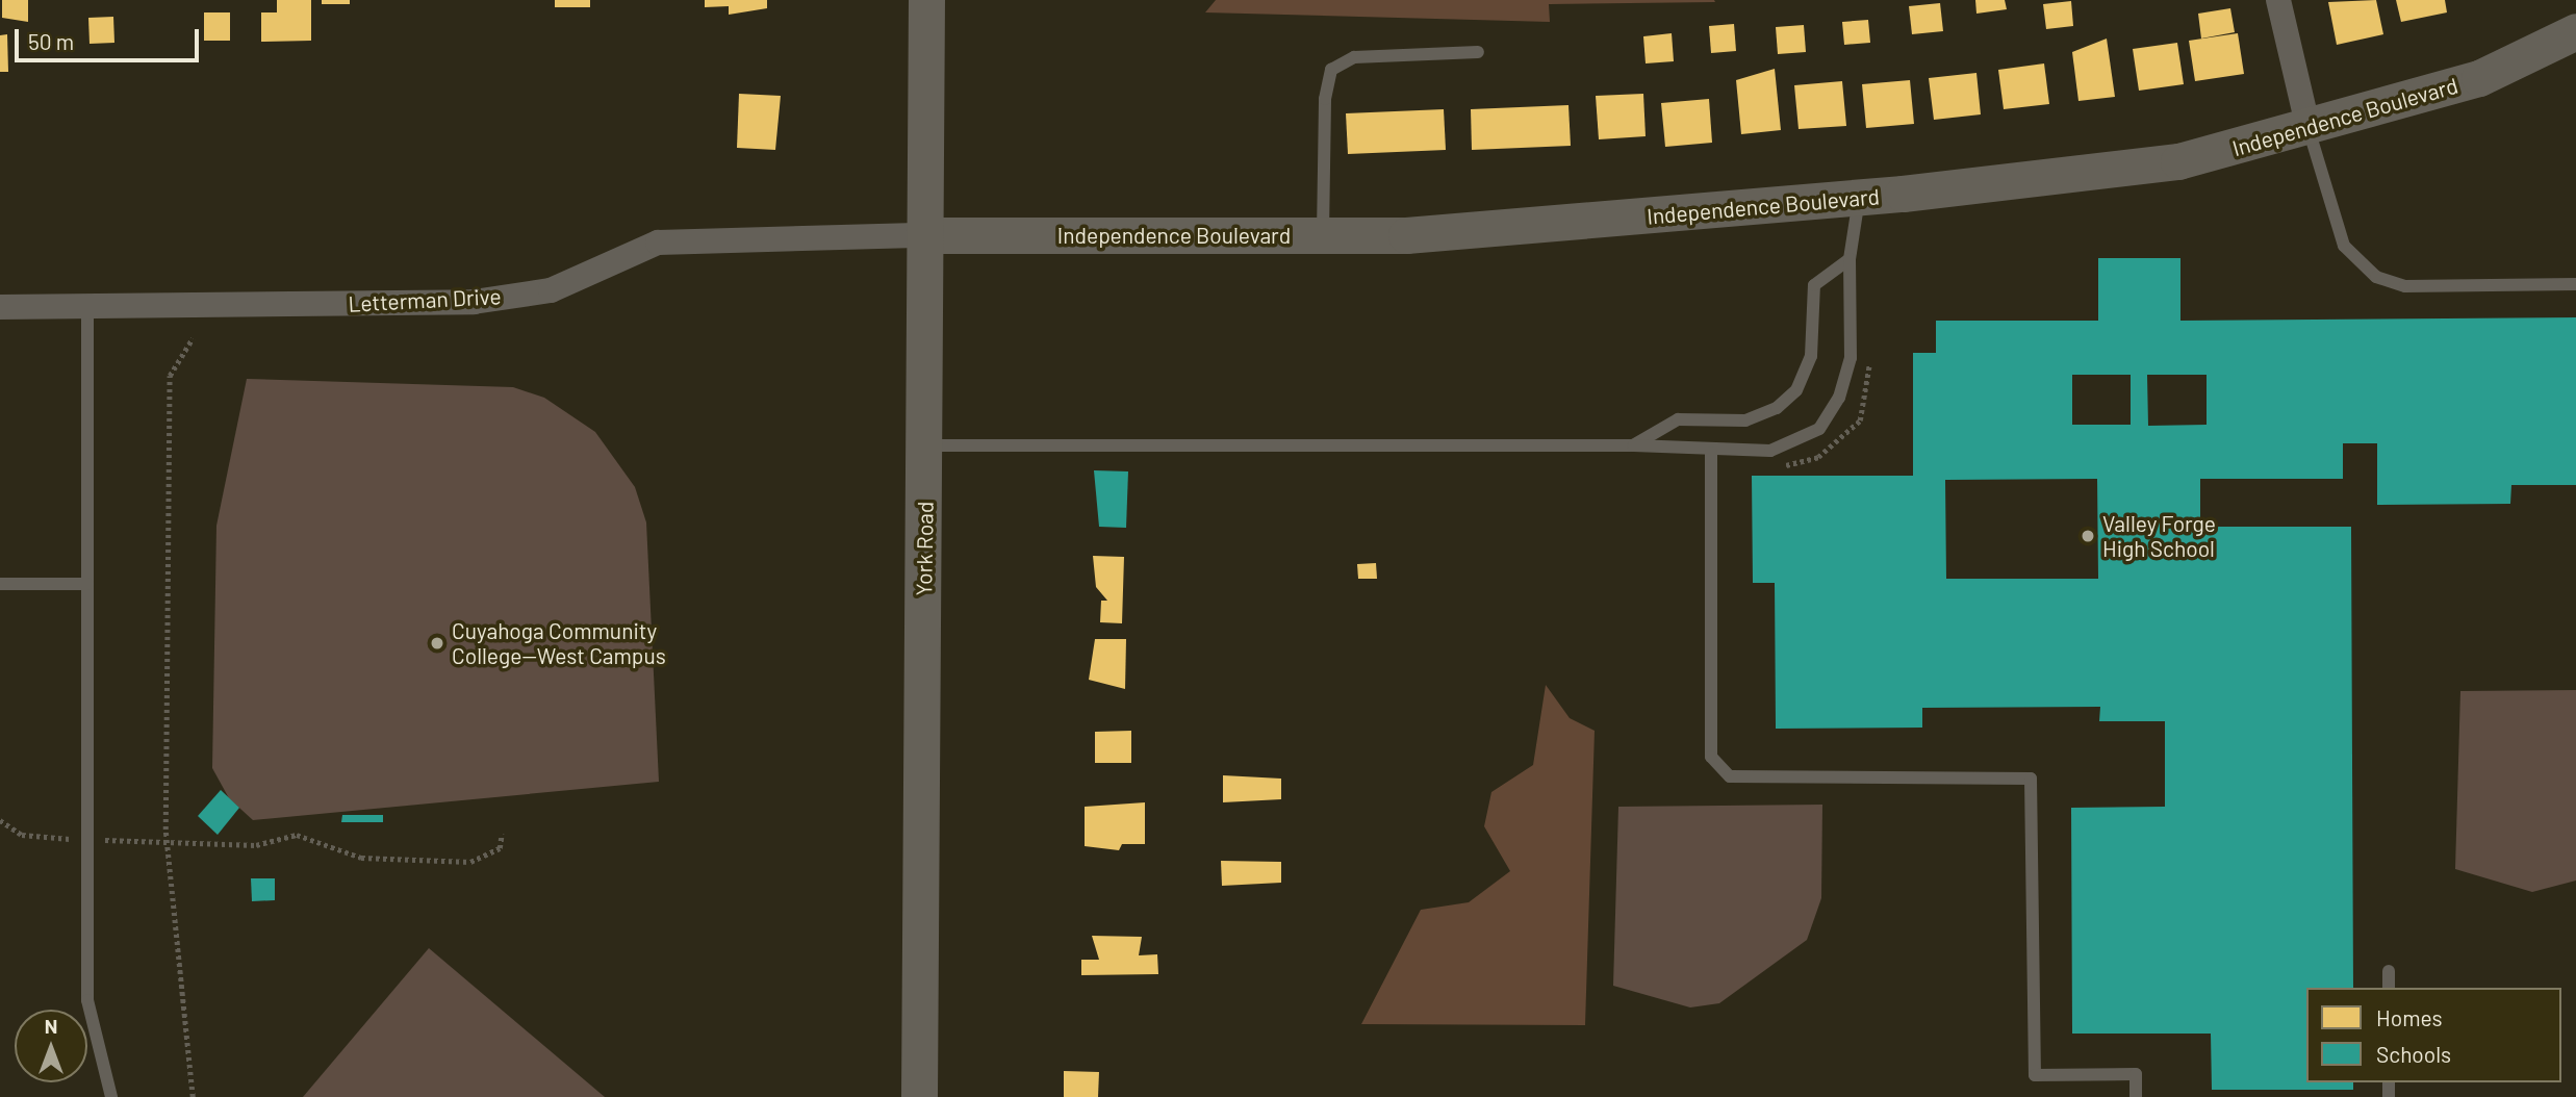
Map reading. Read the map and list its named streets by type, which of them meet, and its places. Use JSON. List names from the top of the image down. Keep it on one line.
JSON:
{"streets":{"street":["Independence Boulevard","Letterman Drive","York Road"]},"crossings":[["Independence Boulevard","Letterman Drive"],["Independence Boulevard","York Road"],["Letterman Drive","York Road"]],"places":["Valley Forge High School","Cuyahoga Community College—West Campus"],"legend":["Homes","Schools"],"scale_bar":"50 m","north":"top"}
